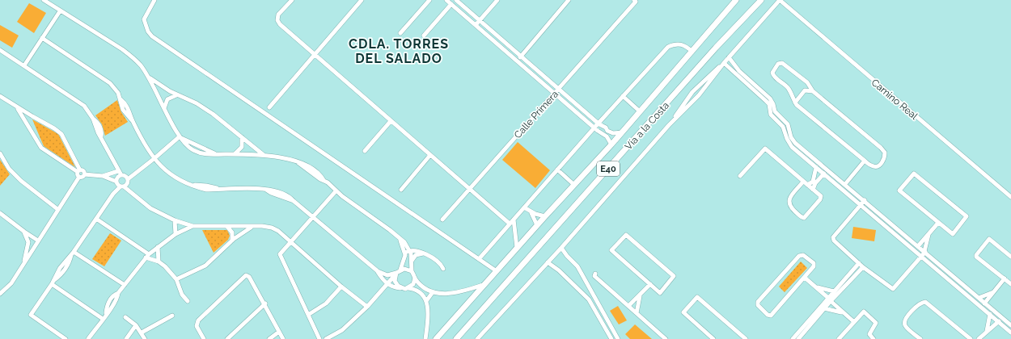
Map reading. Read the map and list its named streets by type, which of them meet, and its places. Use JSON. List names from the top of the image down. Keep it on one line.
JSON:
{"streets":{"highway":["Vía a la Costa","E40"],"street":["Camino Real","Calle Primera"]},"crossings":[["Camino Real","Vía a la Costa"]],"districts":["CDLA. TORRES DEL SALADO"]}
